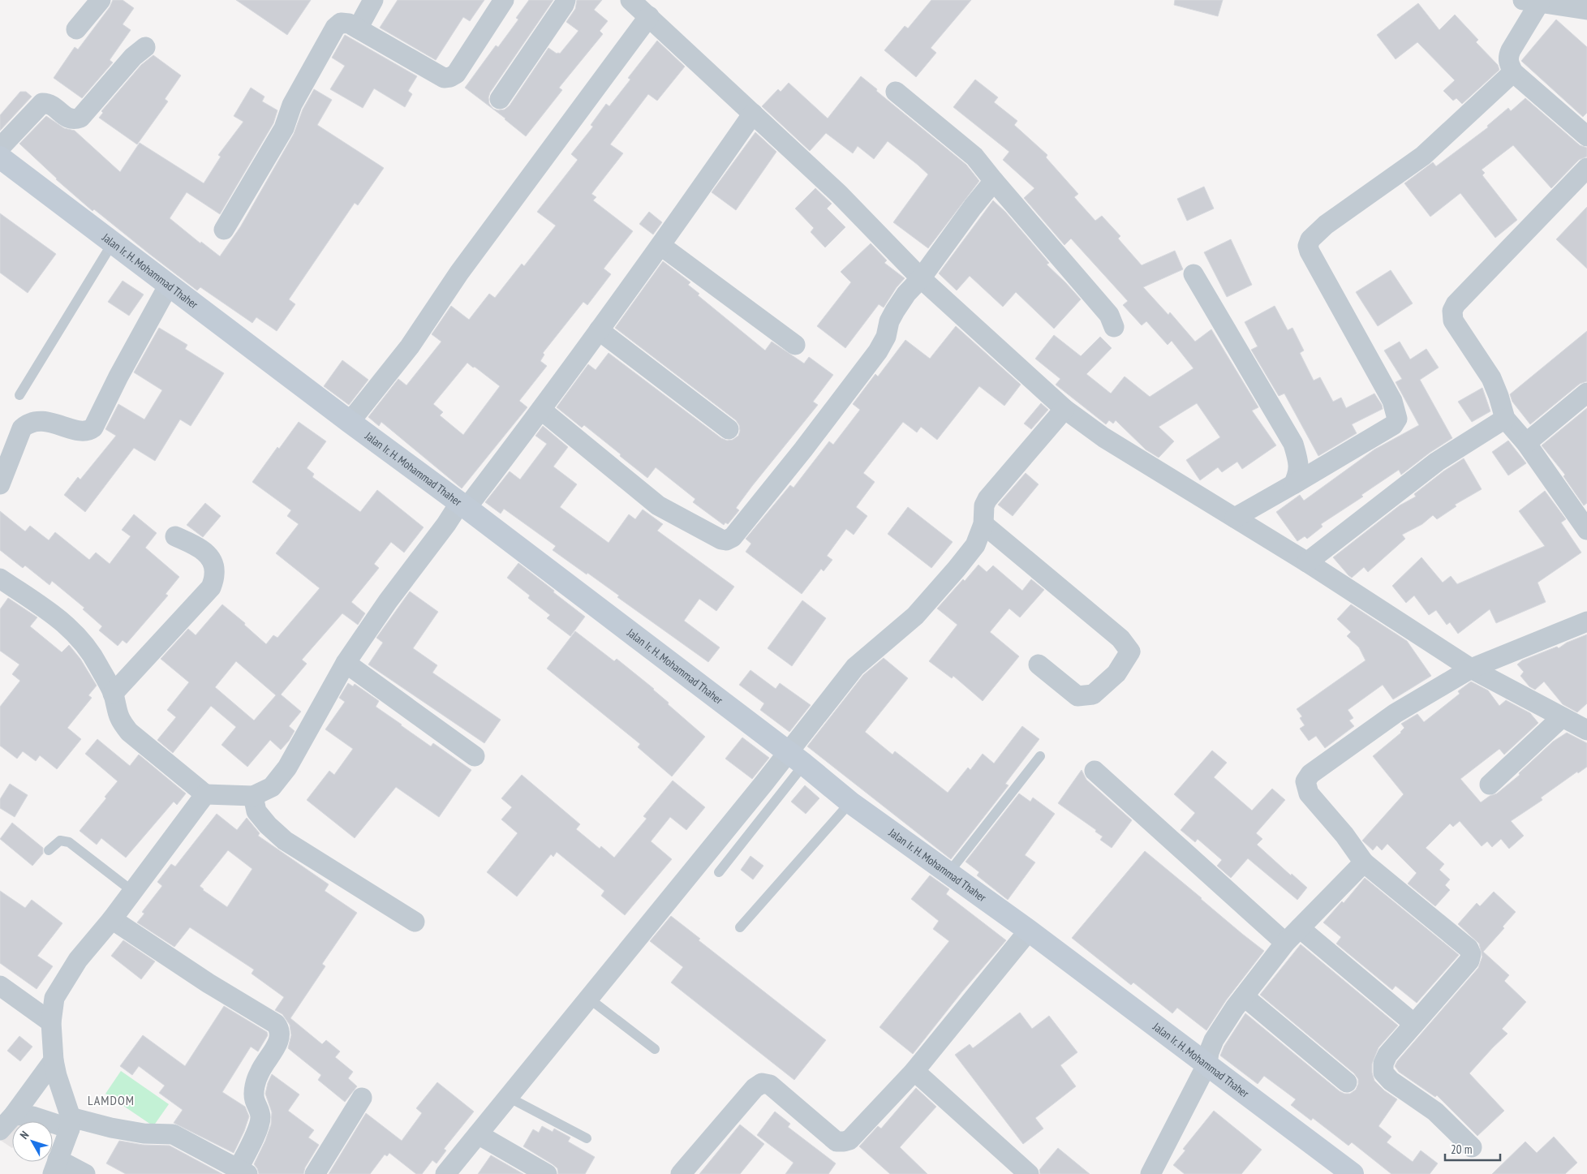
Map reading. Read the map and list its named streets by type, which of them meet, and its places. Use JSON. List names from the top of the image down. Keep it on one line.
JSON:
{"streets":{"main road":["Jalan Ir. H. Mohammad Thaher"]},"districts":["LAMDOM"],"scale_bar":"20 m","north":"top left"}
